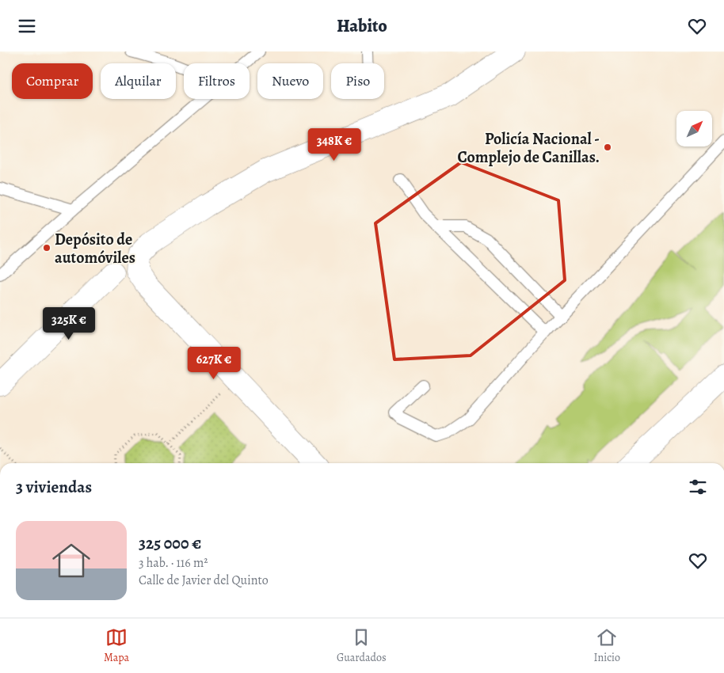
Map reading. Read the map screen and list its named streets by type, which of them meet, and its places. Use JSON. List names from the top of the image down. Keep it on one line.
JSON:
{"places":["Policía Nacional - Complejo de Canillas.","Depósito de automóviles"],"north":"top right","page":{"header":"Habito","chip":["Comprar","Alquilar","Filtros","Nuevo","Piso"],"price":["348K €","325K €","627K €"],"heading":"3 viviendas","list":[{"name":"325 000 €","note":"3 hab. · 116 m² · Calle de Javier del Quinto"}],"tabs":["Mapa","Guardados","Inicio"]}}
